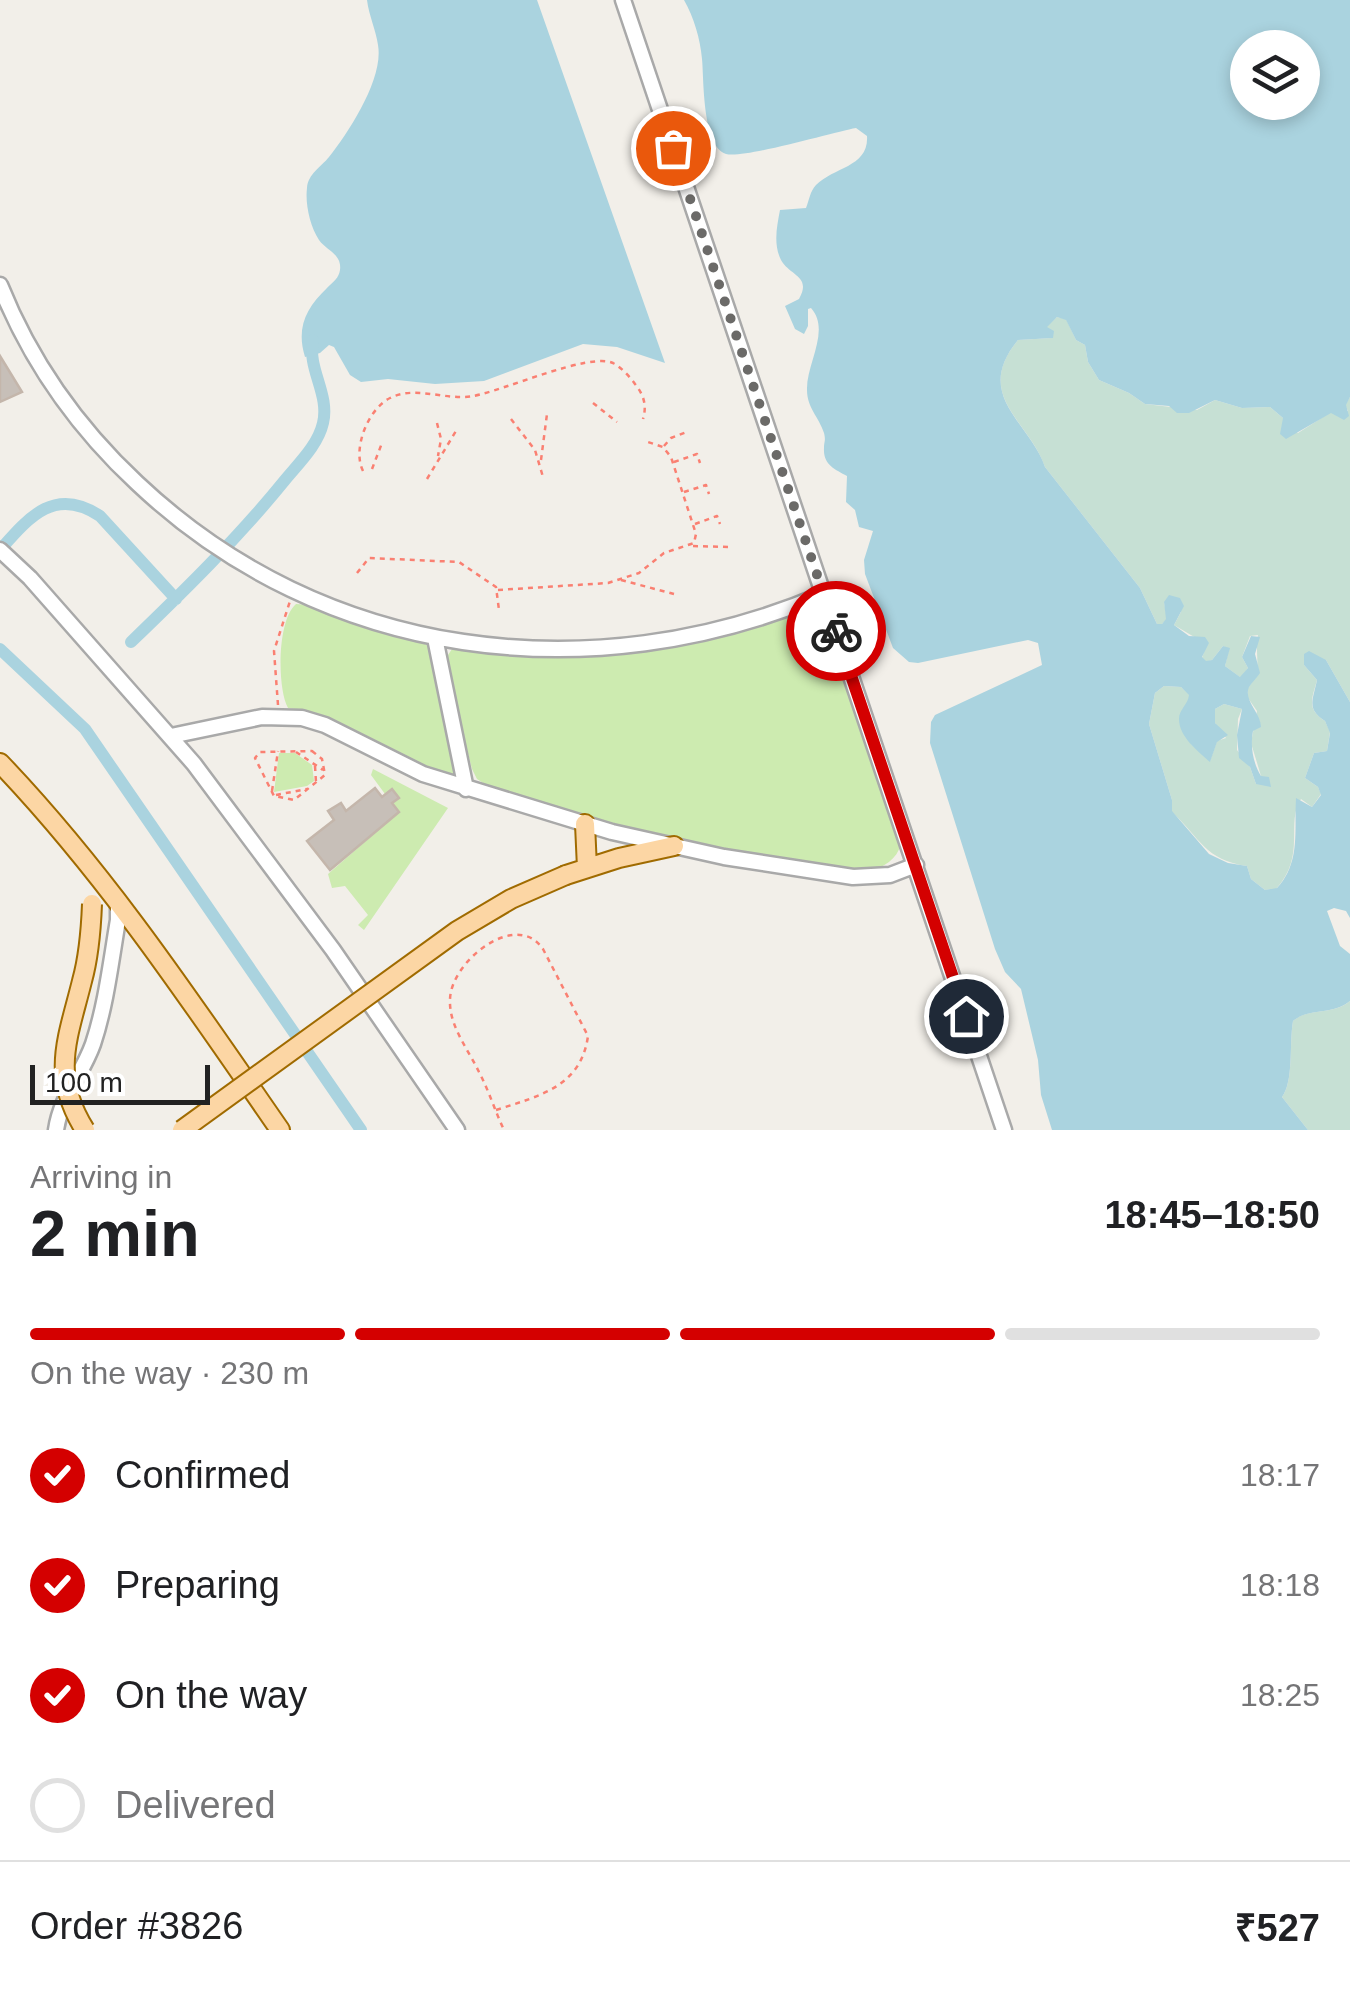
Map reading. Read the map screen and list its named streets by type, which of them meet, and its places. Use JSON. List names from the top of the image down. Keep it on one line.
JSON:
{"scale_bar":"100 m","page":{"scale":"100 m","heading":["2 min","Arriving in","18:45–18:50"],"panel":["Order #3826","₹527"],"bar":"On the way · 230 m","list":[["Confirmed","18:17"],["Preparing","18:18"],["On the way","18:25"],"Delivered"]}}
